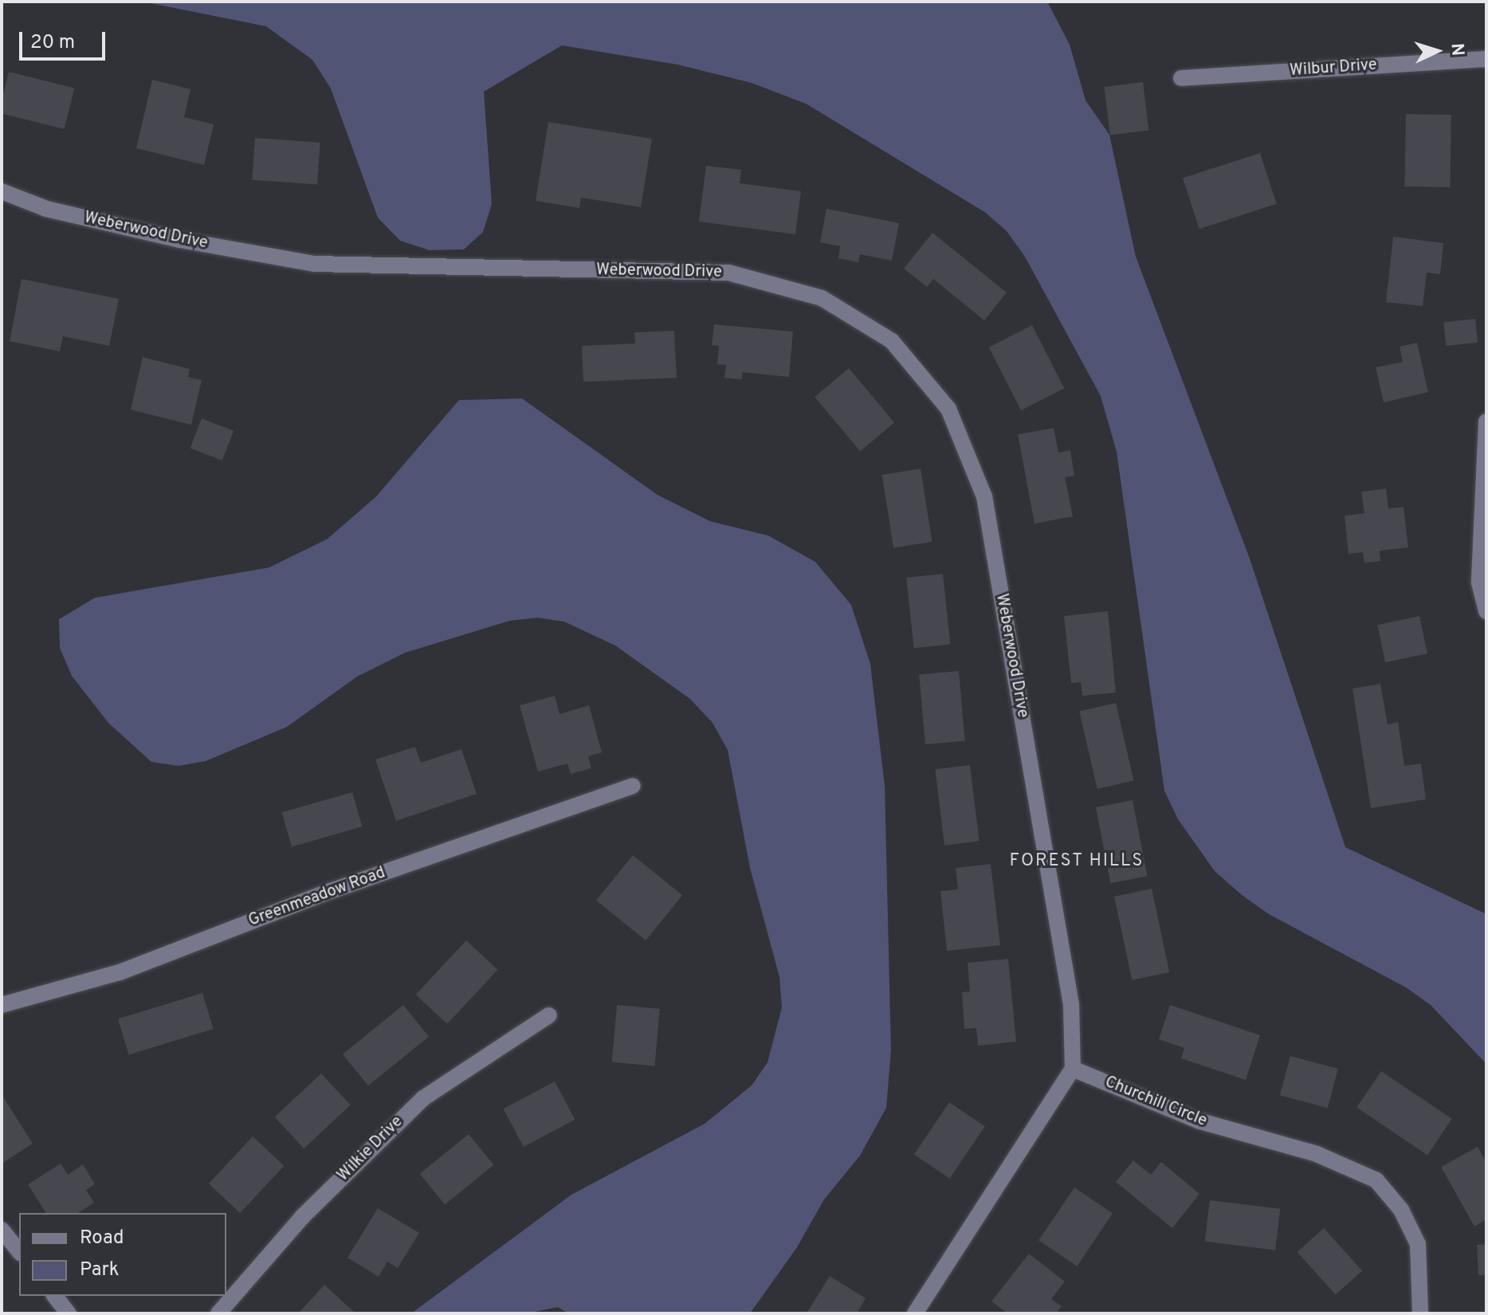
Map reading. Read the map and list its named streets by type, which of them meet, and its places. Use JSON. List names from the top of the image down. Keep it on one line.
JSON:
{"streets":{"street":["Wilbur Drive","Weberwood Drive","Greenmeadow Road","Churchill Circle","Wilkie Drive"]},"crossings":[["Weberwood Drive","Churchill Circle"]],"districts":["FOREST HILLS"],"legend":["Road","Park"],"scale_bar":"20 m","north":"right"}
